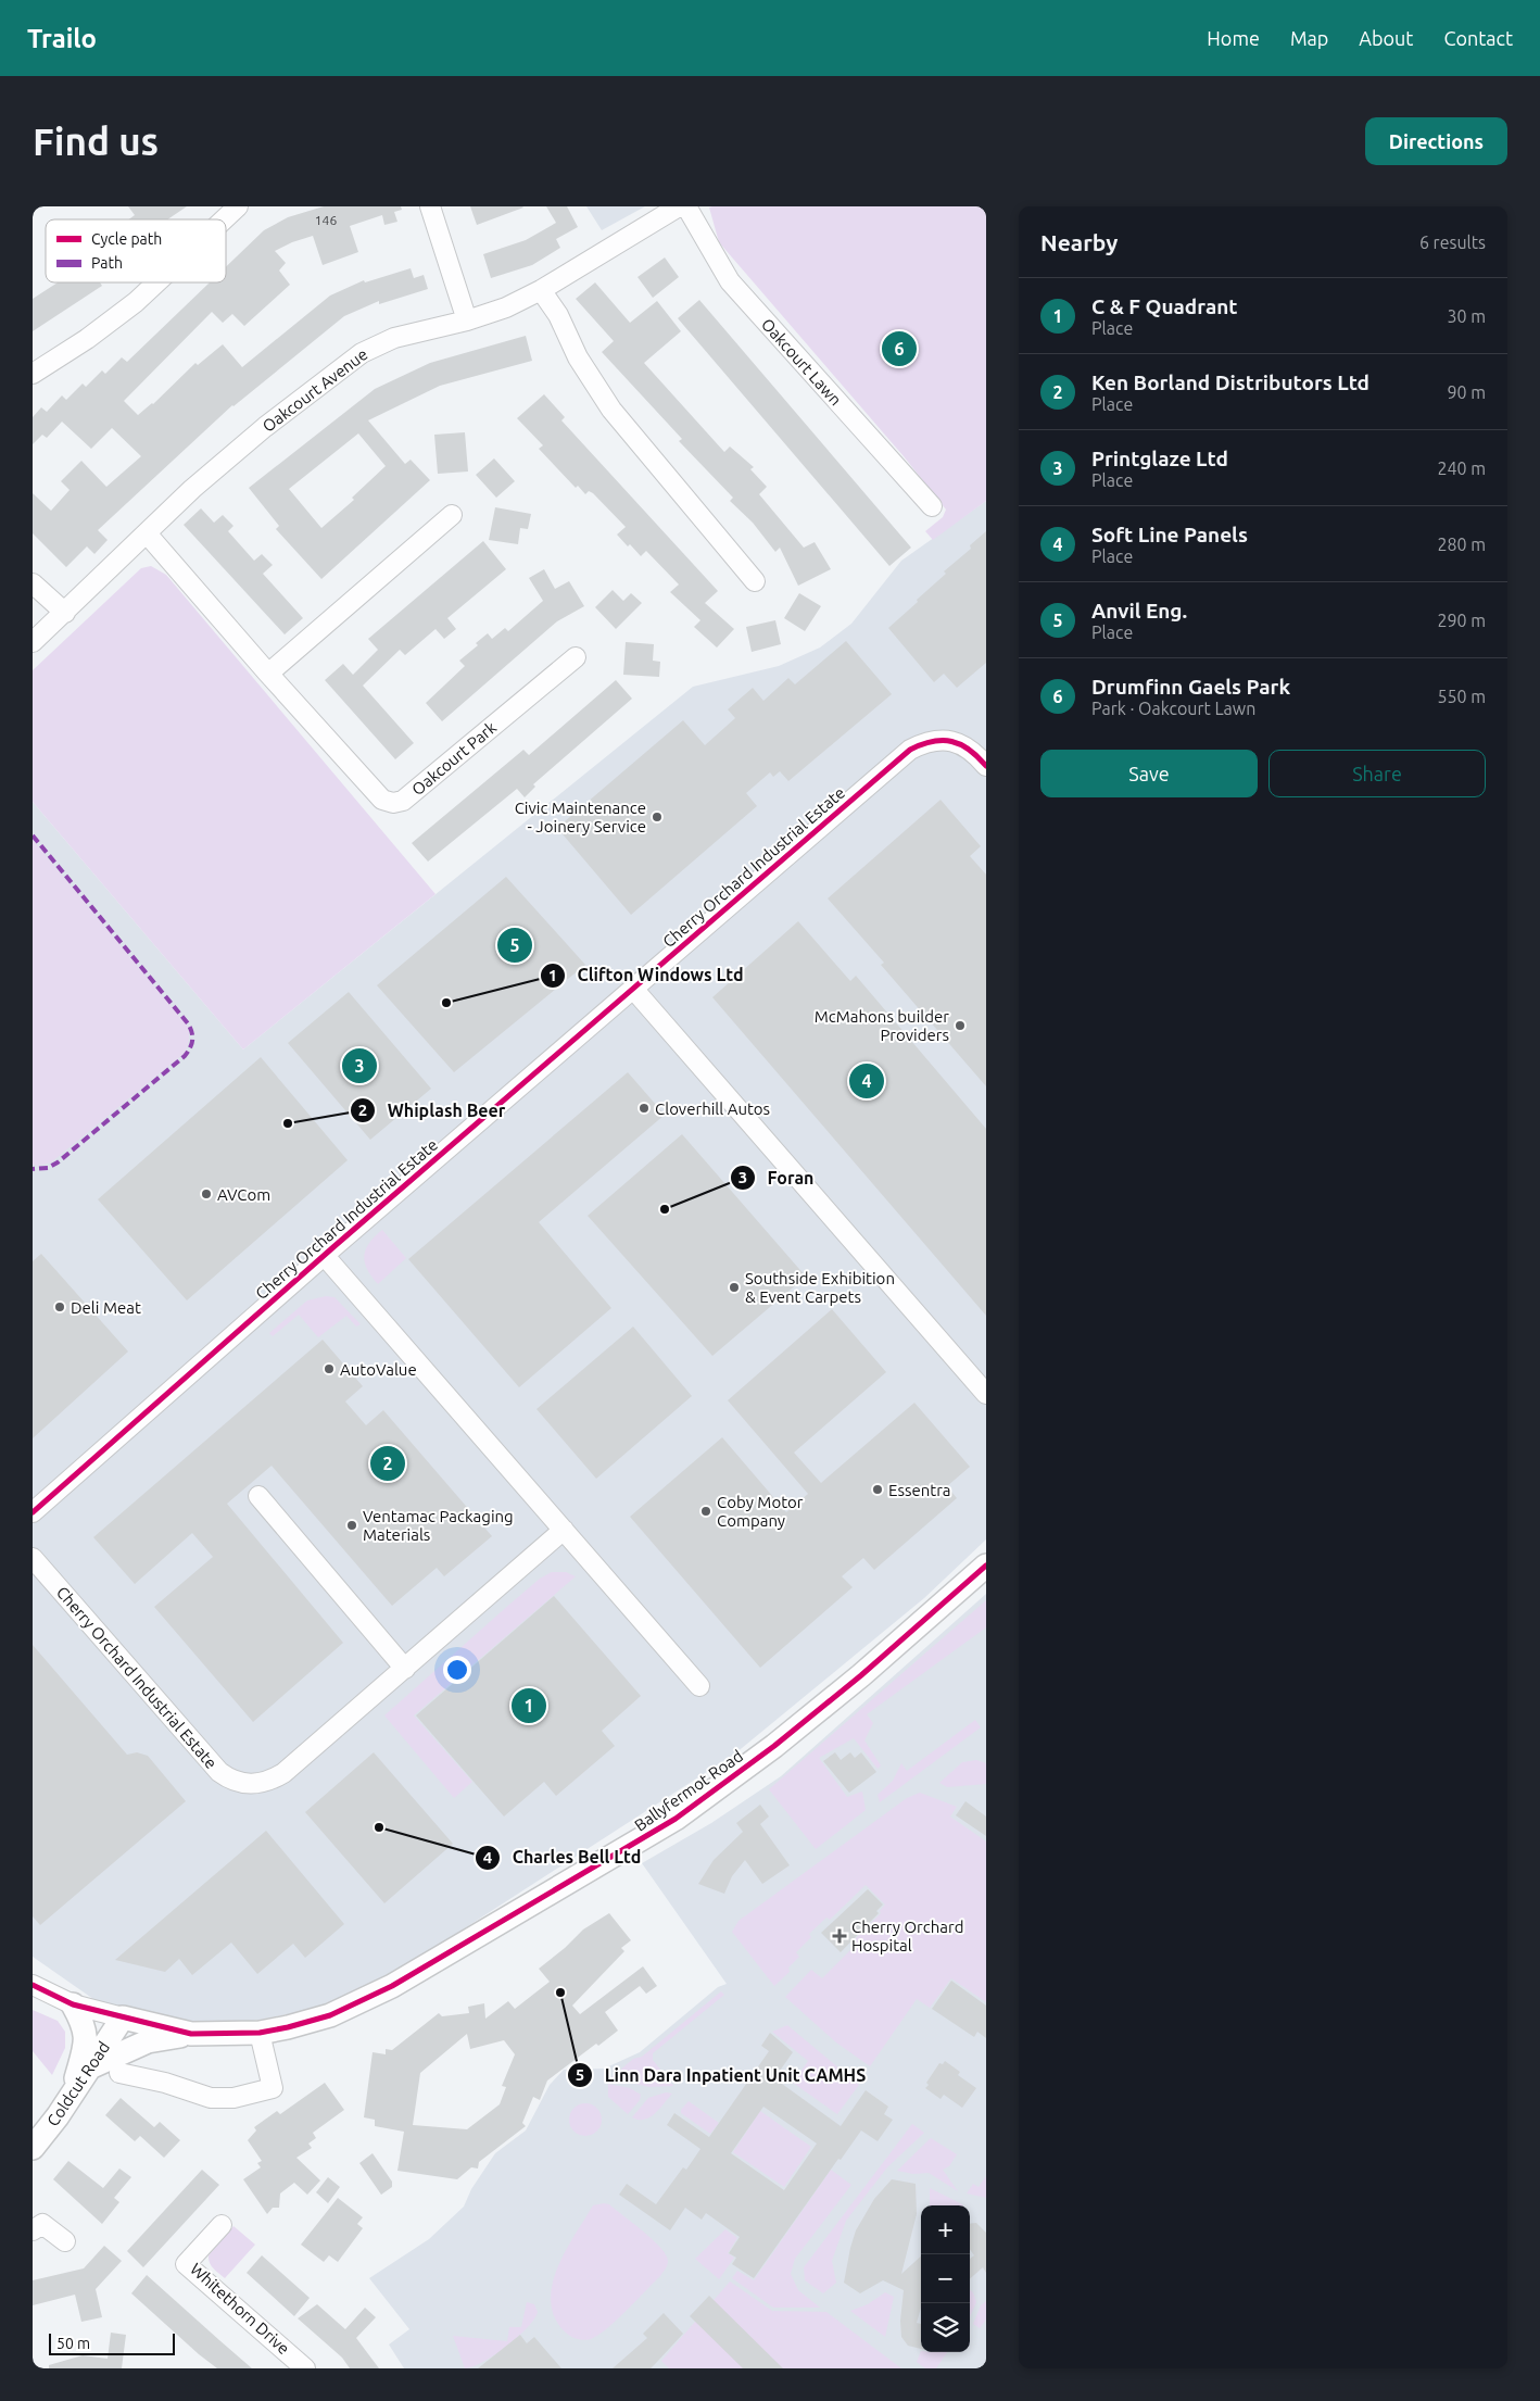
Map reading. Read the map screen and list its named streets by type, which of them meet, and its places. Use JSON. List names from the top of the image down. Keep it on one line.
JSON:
{"streets":{"main road":["Ballyfermot Road","Coldcut Road"],"street":["Oakcourt Lawn","Oakcourt Avenue","Oakcourt Park","Cherry Orchard Industrial Estate","Whitethorn Drive"]},"crossings":[["Oakcourt Avenue","Oakcourt Park"],["Ballyfermot Road","Coldcut Road"]],"places":{"other":["Civic Maintenance - Joinery Service","Clifton Windows Ltd","McMahons builder Providers","Cloverhill Autos","Whiplash Beer","AVCom","Foran","Southside Exhibition & Event Carpets","Deli Meat","AutoValue","Essentra","Coby Motor Company","Ventamac Packaging Materials","Charles Bell Ltd","Linn Dara Inpatient Unit CAMHS"],"health":["Cherry Orchard Hospital"]},"house_numbers":["146"],"legend":["Cycle path","Path"],"scale_bar":"50 m","page":{"header":"Trailo","nav":["Home","Map","About","Contact"],"buttons":["Directions",["Save","Share"]],"title":"Find us","heading":["Nearby","6 results"],"list":[{"mark":"1","name":"C & F Quadrant","note":"Place","value":"30 m"},{"mark":"2","name":"Ken Borland Distributors Ltd","note":"Place","value":"90 m"},{"mark":"3","name":"Printglaze Ltd","note":"Place","value":"240 m"},{"mark":"4","name":"Soft Line Panels","note":"Place","value":"280 m"},{"mark":"5","name":"Anvil Eng.","note":"Place","value":"290 m"},{"mark":"6","name":"Drumfinn Gaels Park","note":"Park · Oakcourt Lawn","value":"550 m"}],"pins":["6","5","3","4","2","1"],"map_buttons":["+","−"],"scale":"50 m"}}
